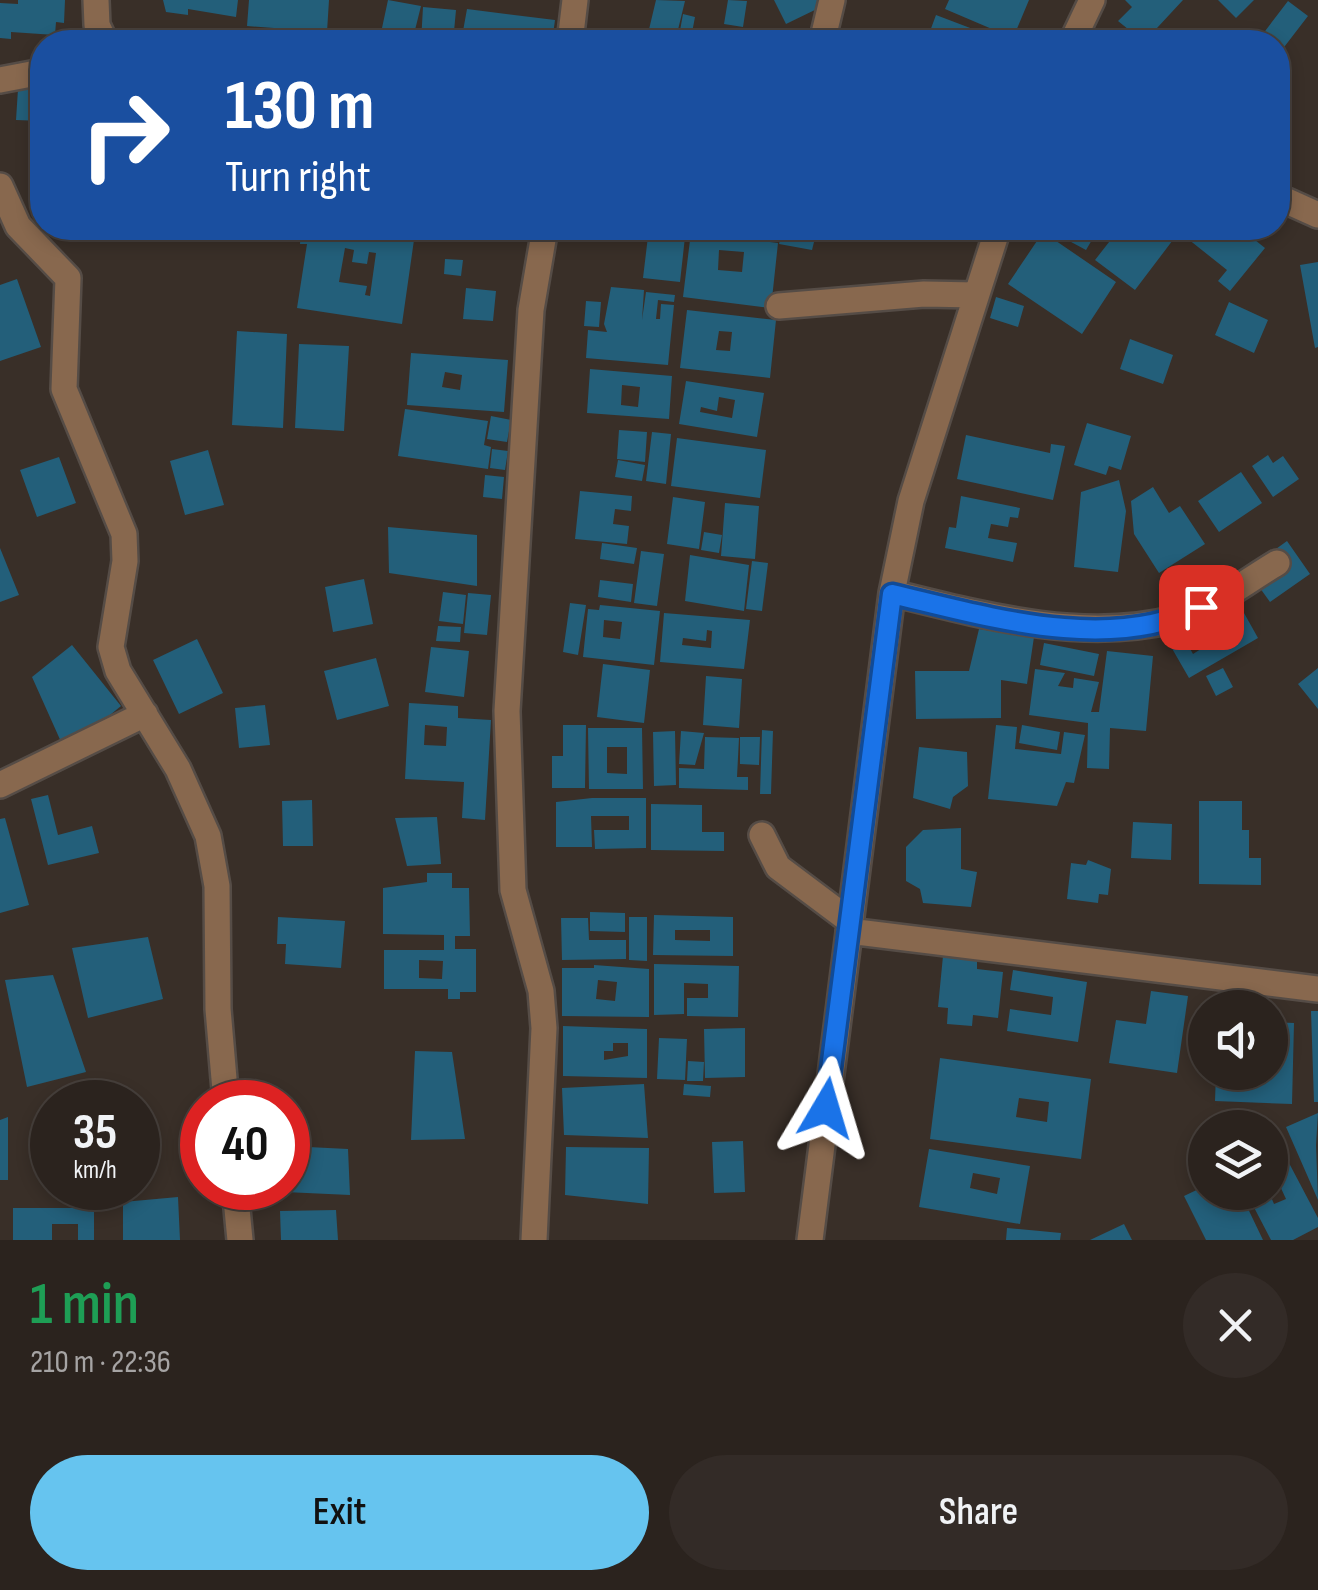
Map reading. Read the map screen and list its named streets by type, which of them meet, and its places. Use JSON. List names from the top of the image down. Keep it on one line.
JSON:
{"page":{"turn":["130 m","Turn right"],"speed":"35 km/h","limit":"40","heading":["1 min","210 m · 22:36"],"buttons":["Exit","Share"]}}
